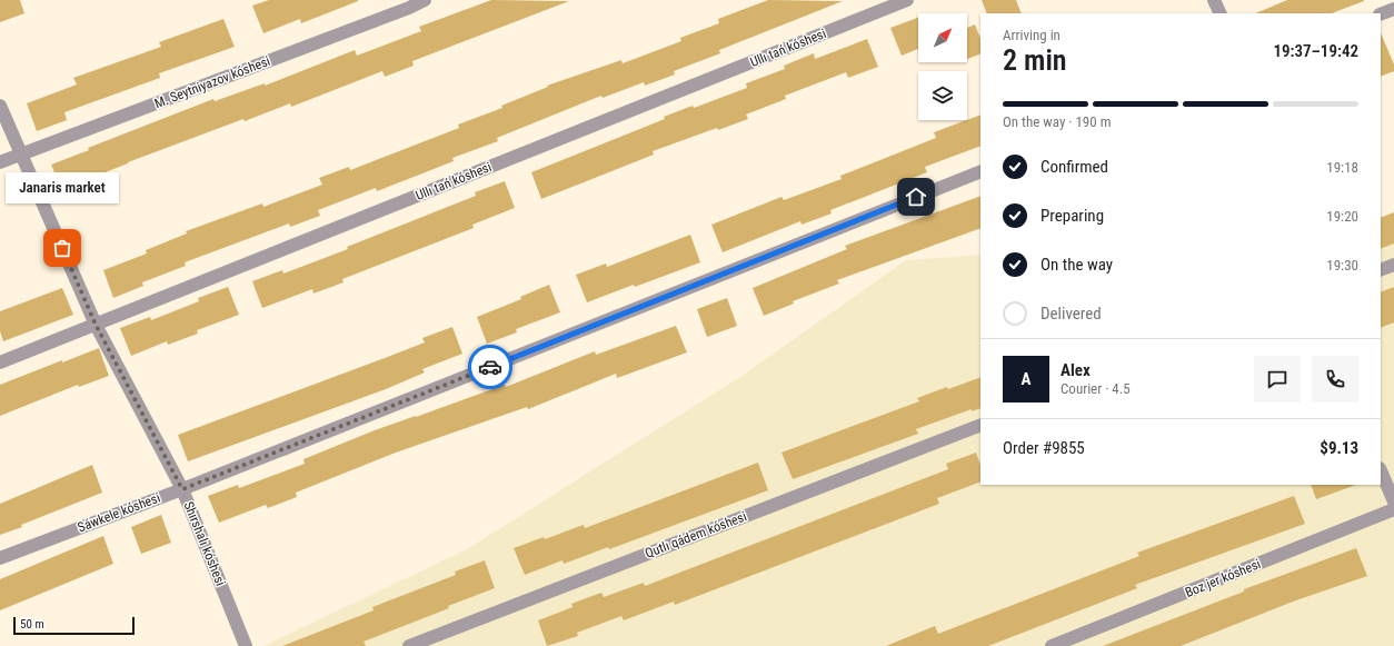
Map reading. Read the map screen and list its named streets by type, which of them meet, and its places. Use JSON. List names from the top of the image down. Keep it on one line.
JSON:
{"streets":{"street":["Ullı tań kóshesi","M. Seytniyazov kóshesi","Sáwkele kóshesi","Qutlı qádem kóshesi","Shırshalı kóshesi","Boz jer kóshesi"]},"crossings":[["Ullı tań kóshesi","Shırshalı kóshesi"],["M. Seytniyazov kóshesi","Shırshalı kóshesi"],["Sáwkele kóshesi","Shırshalı kóshesi"]],"places":["Janaris market"],"scale_bar":"50 m","north":"top right","page":{"heading":["2 min","Arriving in","19:37–19:42"],"panel":["Alex","Courier · 4.5","Order #9855","$9.13"],"bar":"On the way · 190 m","list":[["Confirmed","19:18"],["Preparing","19:20"],["On the way","19:30"],"Delivered"],"bubble":"Janaris market","round":"A","scale":"50 m"}}
